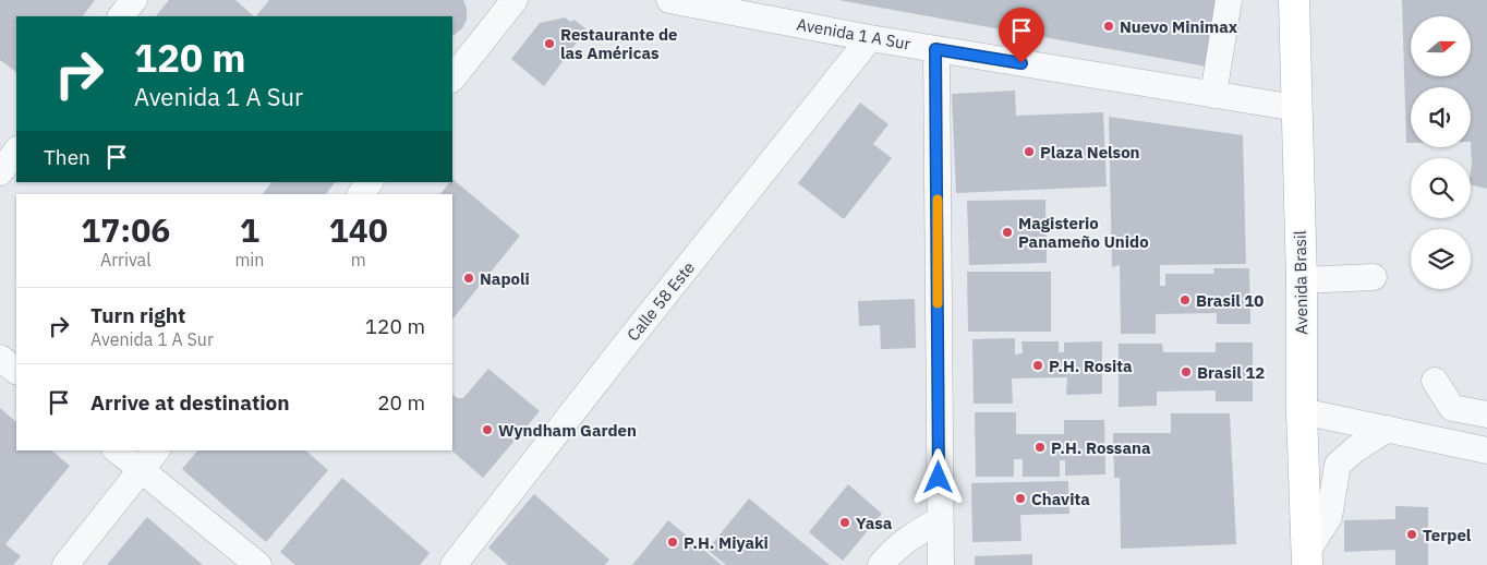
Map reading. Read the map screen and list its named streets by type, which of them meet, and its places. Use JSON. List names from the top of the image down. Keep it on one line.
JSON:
{"streets":{"main road":["Avenida Brasil"],"street":["Avenida 1 A Sur","Calle 58 Este"]},"crossings":[["Avenida 1 A Sur","Avenida Brasil"],["Avenida 1 A Sur","Calle 58 Este"]],"places":["Nuevo Minimax","Restaurante de las Américas","Plaza Nelson","Magisterio Panameño Unido","Napoli","Brasil 10","P.H. Rosita","Brasil 12","Wyndham Garden","P.H. Rossana","Chavita","Yasa","Terpel","P.H. Miyaki"],"north":"right","page":{"turn":["120 m","Avenida 1 A Sur"],"then":"Then","eta":["17:06","Arrival","1","min","140","m"],"list":[{"name":"Turn right","note":"Avenida 1 A Sur","value":"120 m"},{"name":"Arrive at destination","value":"20 m"}]}}
